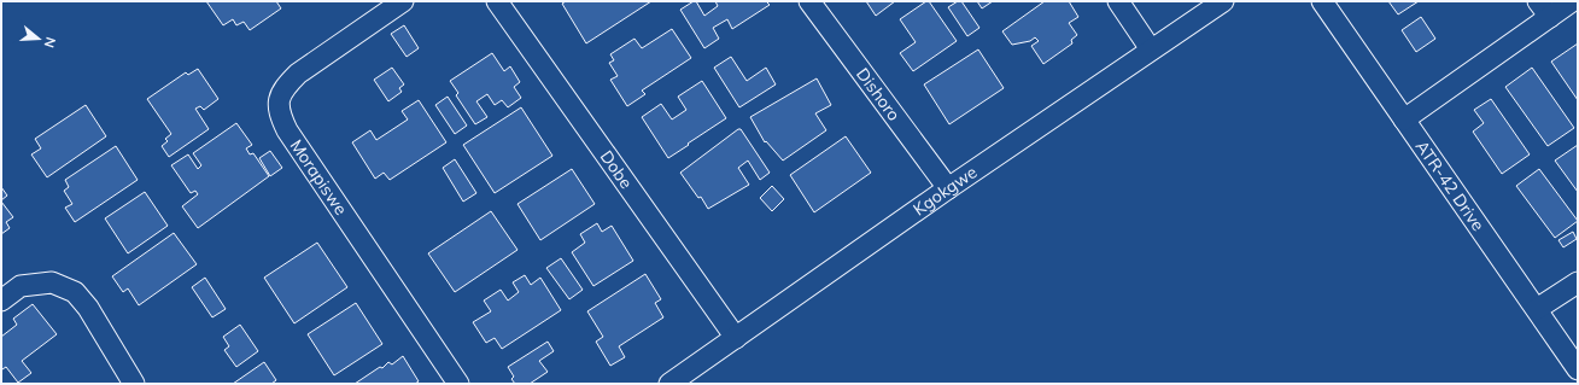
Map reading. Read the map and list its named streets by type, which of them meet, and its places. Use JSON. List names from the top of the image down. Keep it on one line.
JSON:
{"streets":{"street":["Dishoro","Dobe","Morapiswe","ATR-42 Drive","Kgokgwe"]},"crossings":[["Dishoro","Kgokgwe"],["Dobe","Kgokgwe"]],"north":"right"}
